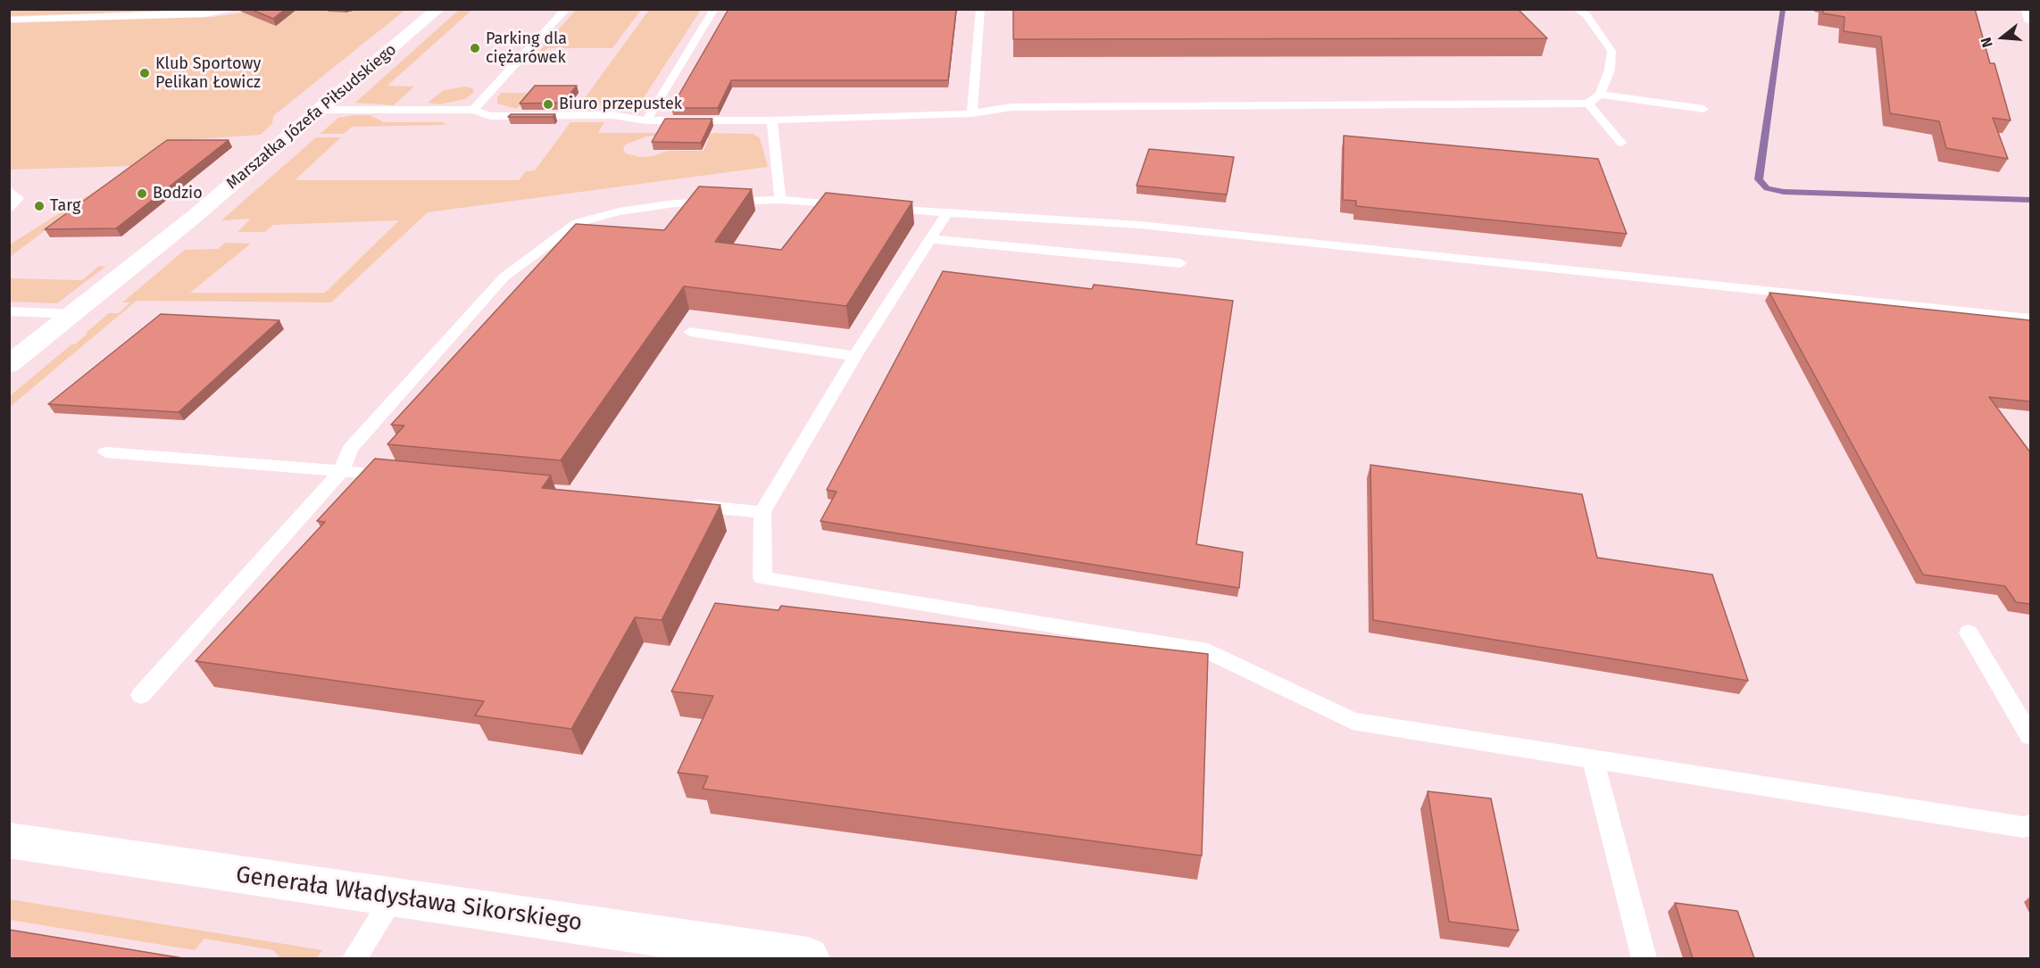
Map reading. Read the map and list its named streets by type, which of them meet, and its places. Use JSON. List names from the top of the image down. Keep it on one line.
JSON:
{"streets":{"street":["Marszałka Józefa Piłsudskiego","Generała Władysława Sikorskiego"]},"places":["Parking dla ciężarówek","Klub Sportowy Pelikan Łowicz","Biuro przepustek","Bodzio","Targ"],"north":"left"}
